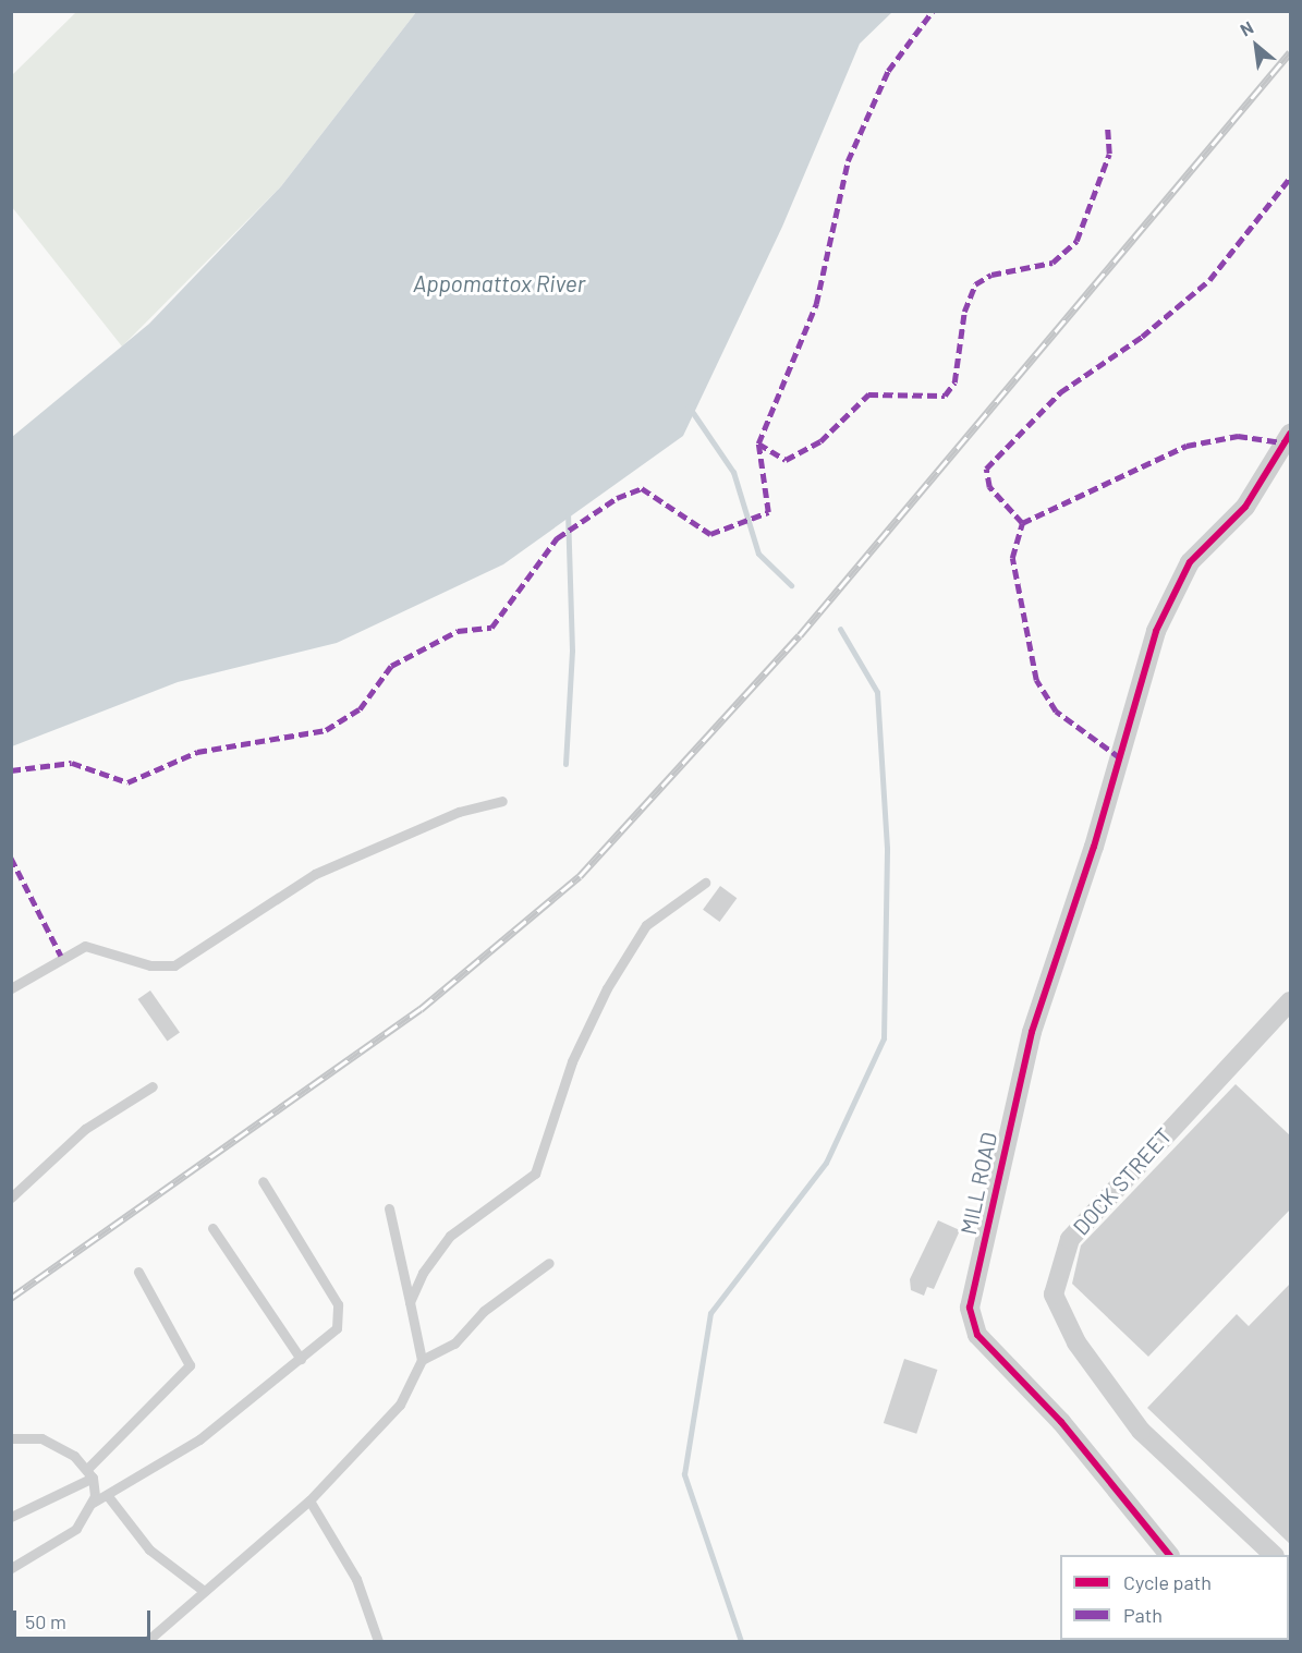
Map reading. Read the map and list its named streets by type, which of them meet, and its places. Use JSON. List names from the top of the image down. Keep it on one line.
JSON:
{"streets":{"street":["DOCK STREET","MILL ROAD"]},"water":["Appomattox River"],"legend":["Cycle path","Path"],"scale_bar":"50 m","north":"top left"}
